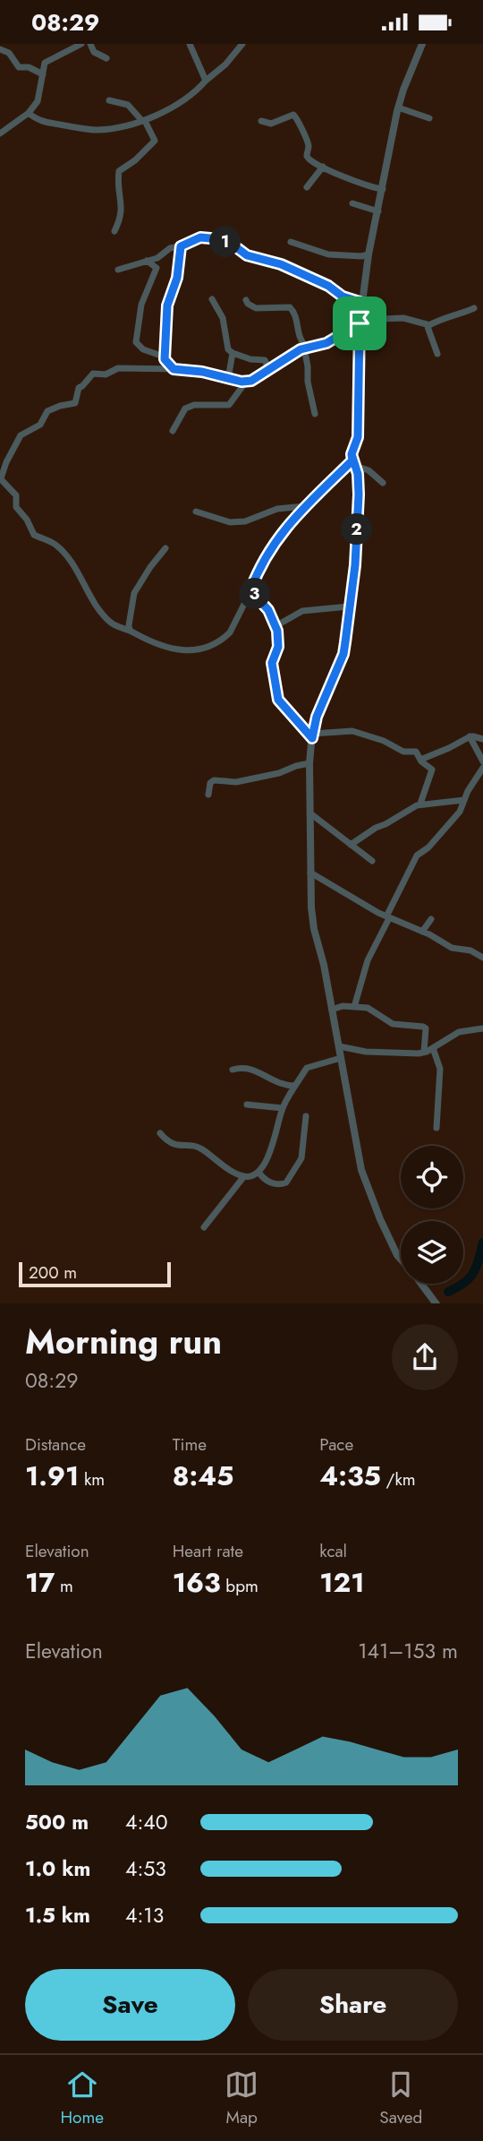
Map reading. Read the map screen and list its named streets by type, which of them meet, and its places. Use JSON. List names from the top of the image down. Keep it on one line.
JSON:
{"scale_bar":"200 m","page":{"status":"08:29","pins":["1","2","3"],"scale":"200 m","heading":["Morning run","08:29"],"stats":[["Distance","1.91 km"],["Time","8:45"],["Pace","4:35 /km"],["Elevation","17 m"],["Heart rate","163 bpm"],["kcal","121"]],"chart":["Elevation","141–153 m"],"list":[{"name":"500 m","note":"4:40"},{"name":"1.0 km","note":"4:53"},{"name":"1.5 km","note":"4:13"}],"buttons":["Save","Share"],"tabs":["Home","Map","Saved"]}}
